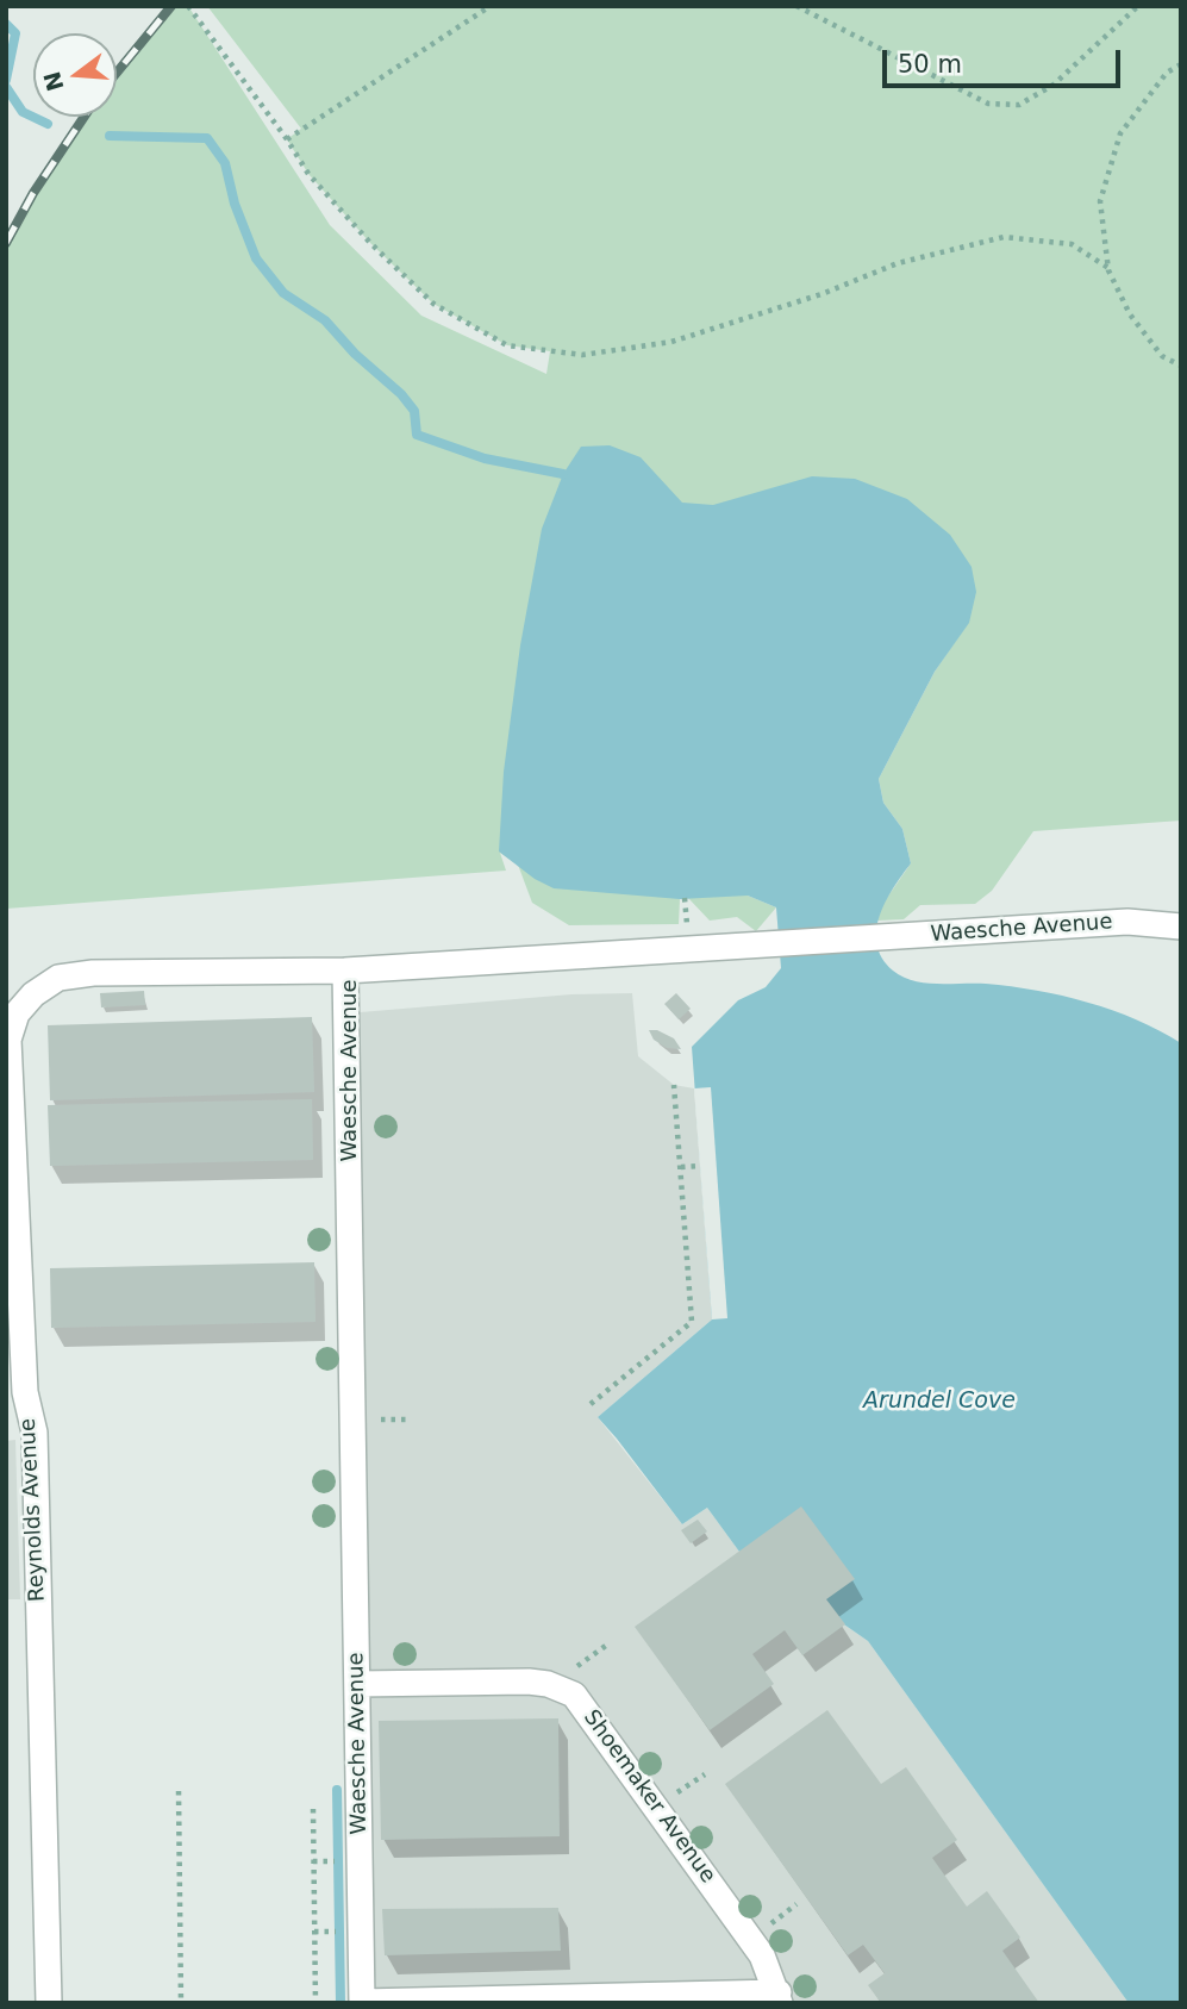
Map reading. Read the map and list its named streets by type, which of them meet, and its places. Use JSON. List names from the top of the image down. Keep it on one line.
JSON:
{"streets":{"street":["Waesche Avenue","Reynolds Avenue","Shoemaker Avenue"]},"crossings":[["Waesche Avenue","Reynolds Avenue"],["Waesche Avenue","Shoemaker Avenue"]],"water":["Arundel Cove"],"scale_bar":"50 m","north":"left"}
